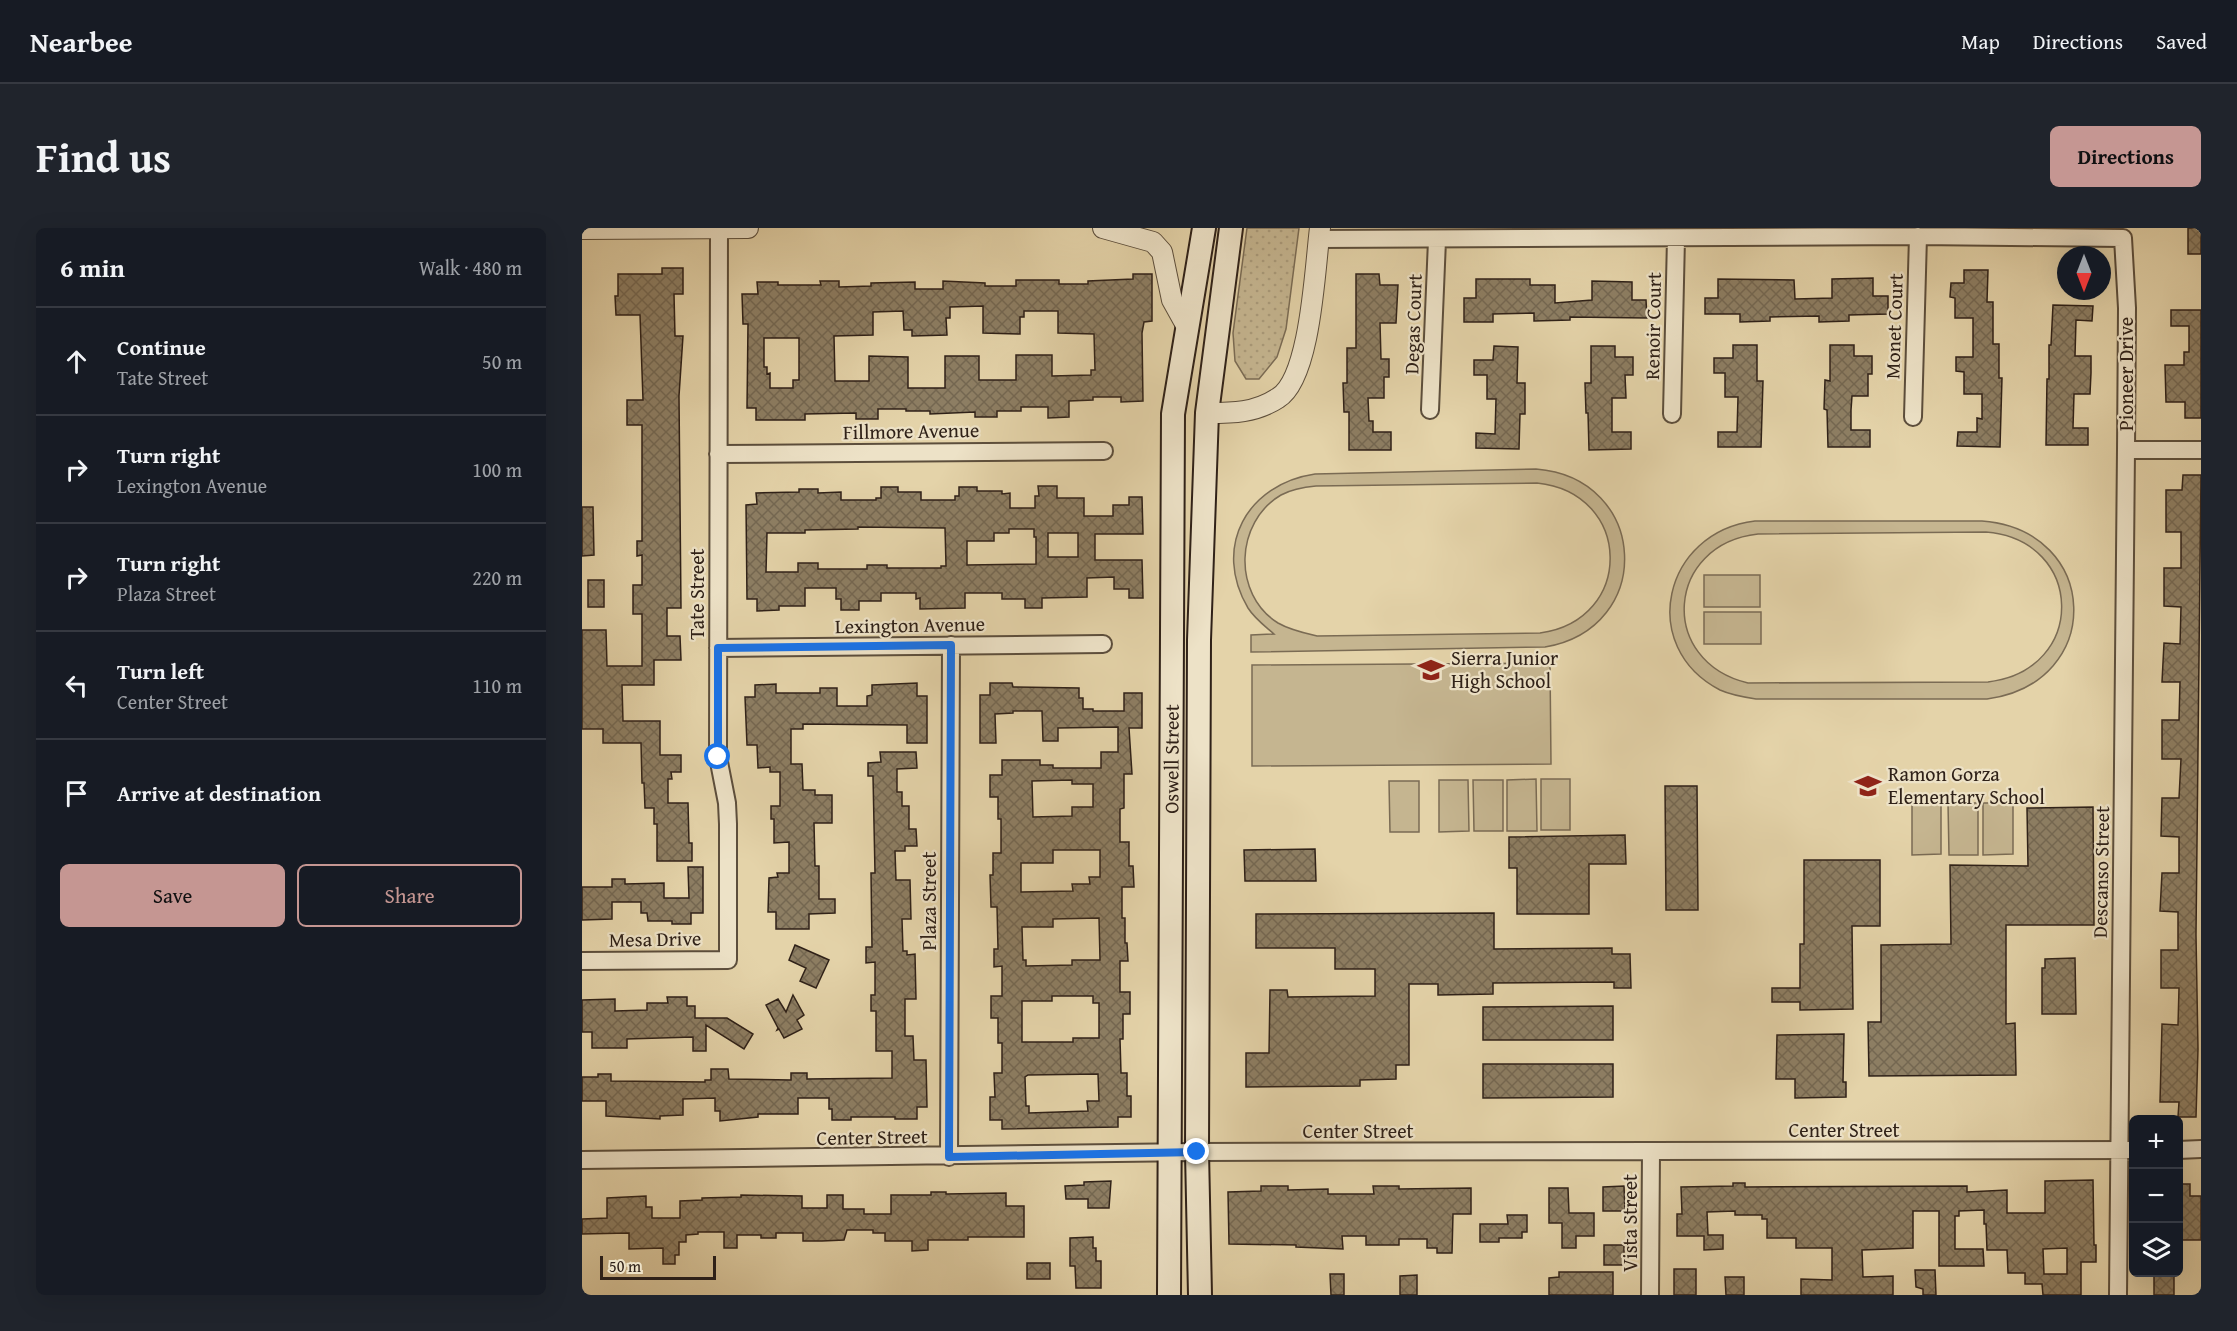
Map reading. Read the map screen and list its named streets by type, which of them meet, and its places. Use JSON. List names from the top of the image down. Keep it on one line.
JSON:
{"streets":{"main road":["Oswell Street"],"street":["Degas Court","Renoir Court","Monet Court","Pioneer Drive","Fillmore Avenue","Tate Street","Lexington Avenue","Descanso Street","Plaza Street","Mesa Drive","Center Street","Vista Street"]},"crossings":[["Degas Court","Pioneer Drive"],["Renoir Court","Pioneer Drive"],["Monet Court","Pioneer Drive"],["Pioneer Drive","Descanso Street"],["Fillmore Avenue","Tate Street"],["Tate Street","Lexington Avenue"],["Tate Street","Mesa Drive"],["Lexington Avenue","Plaza Street"],["Oswell Street","Center Street"],["Descanso Street","Center Street"],["Plaza Street","Center Street"],["Center Street","Vista Street"]],"places":{"school or university":["Sierra Junior High School","Ramon Gorza Elementary School"]},"scale_bar":"50 m","north":"bottom","page":{"header":"Nearbee","nav":["Map","Directions","Saved"],"title":"Find us","buttons":["Directions",["Save","Share"]],"heading":["6 min","Walk · 480 m"],"list":[["Continue","Tate Street","50 m"],["Turn right","Lexington Avenue","100 m"],["Turn right","Plaza Street","220 m"],["Turn left","Center Street","110 m"],"Arrive at destination"],"map_buttons":["+","−"],"scale":"50 m"}}
